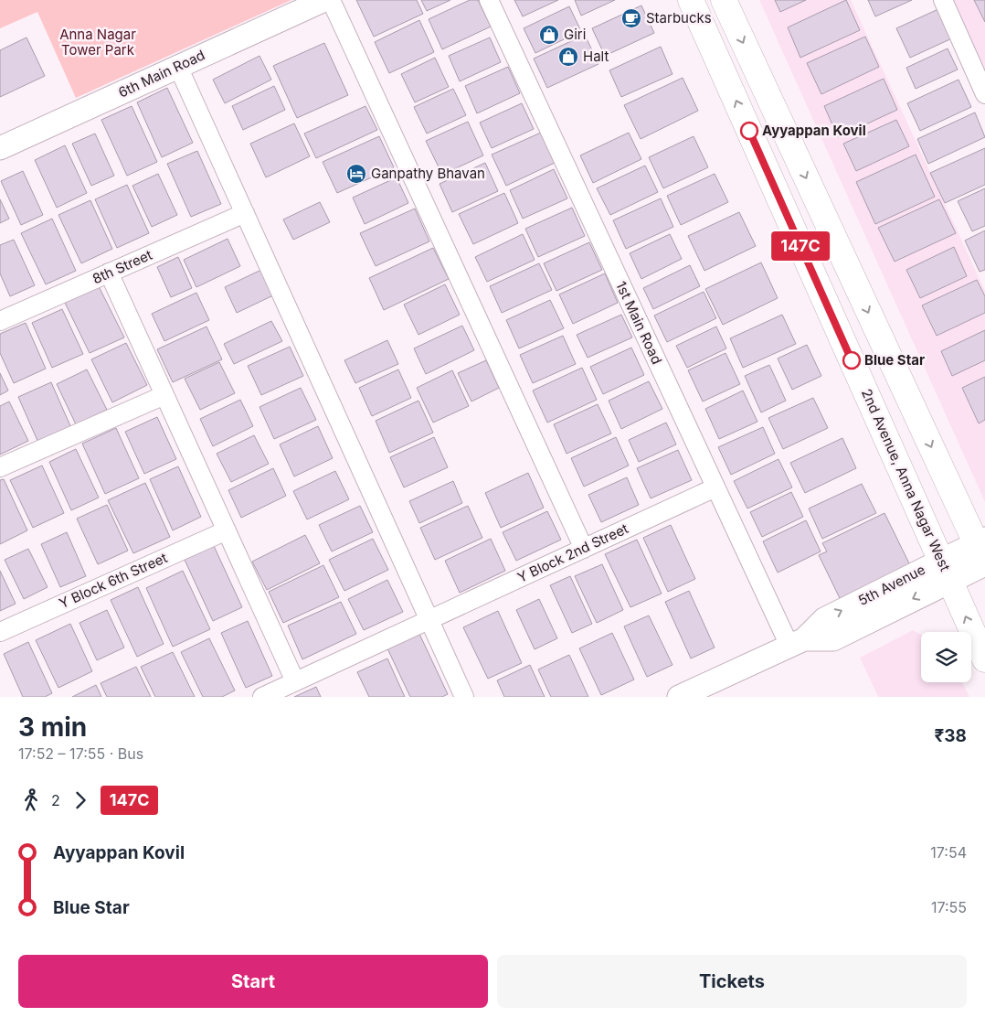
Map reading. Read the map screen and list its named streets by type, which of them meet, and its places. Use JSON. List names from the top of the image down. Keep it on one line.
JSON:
{"streets":{"main road":["2nd Avenue, Anna Nagar West"],"street":["6th Main Road","8th Street","1st Main Road","Y Block 2nd Street","Y Block 6th Street","5th Avenue"]},"crossings":[["1st Main Road","Y Block 2nd Street"],["1st Main Road","5th Avenue"],["2nd Avenue, Anna Nagar West","5th Avenue"]],"parks":["Anna Nagar Tower Park"],"places":{"cafe":["Starbucks"],"shop":["Giri","Halt"],"other":["Ayyappan Kovil","Blue Star"],"hotel":["Ganpathy Bhavan"]},"lines":["bus line 147C"],"page":{"on_map":"147C","heading":["3 min","17:52 – 17:55 · Bus","₹38"],"legs":["2","147C"],"list":[{"name":"Ayyappan Kovil","value":"17:54"},{"name":"Blue Star","value":"17:55"}],"buttons":["Start","Tickets"]}}
